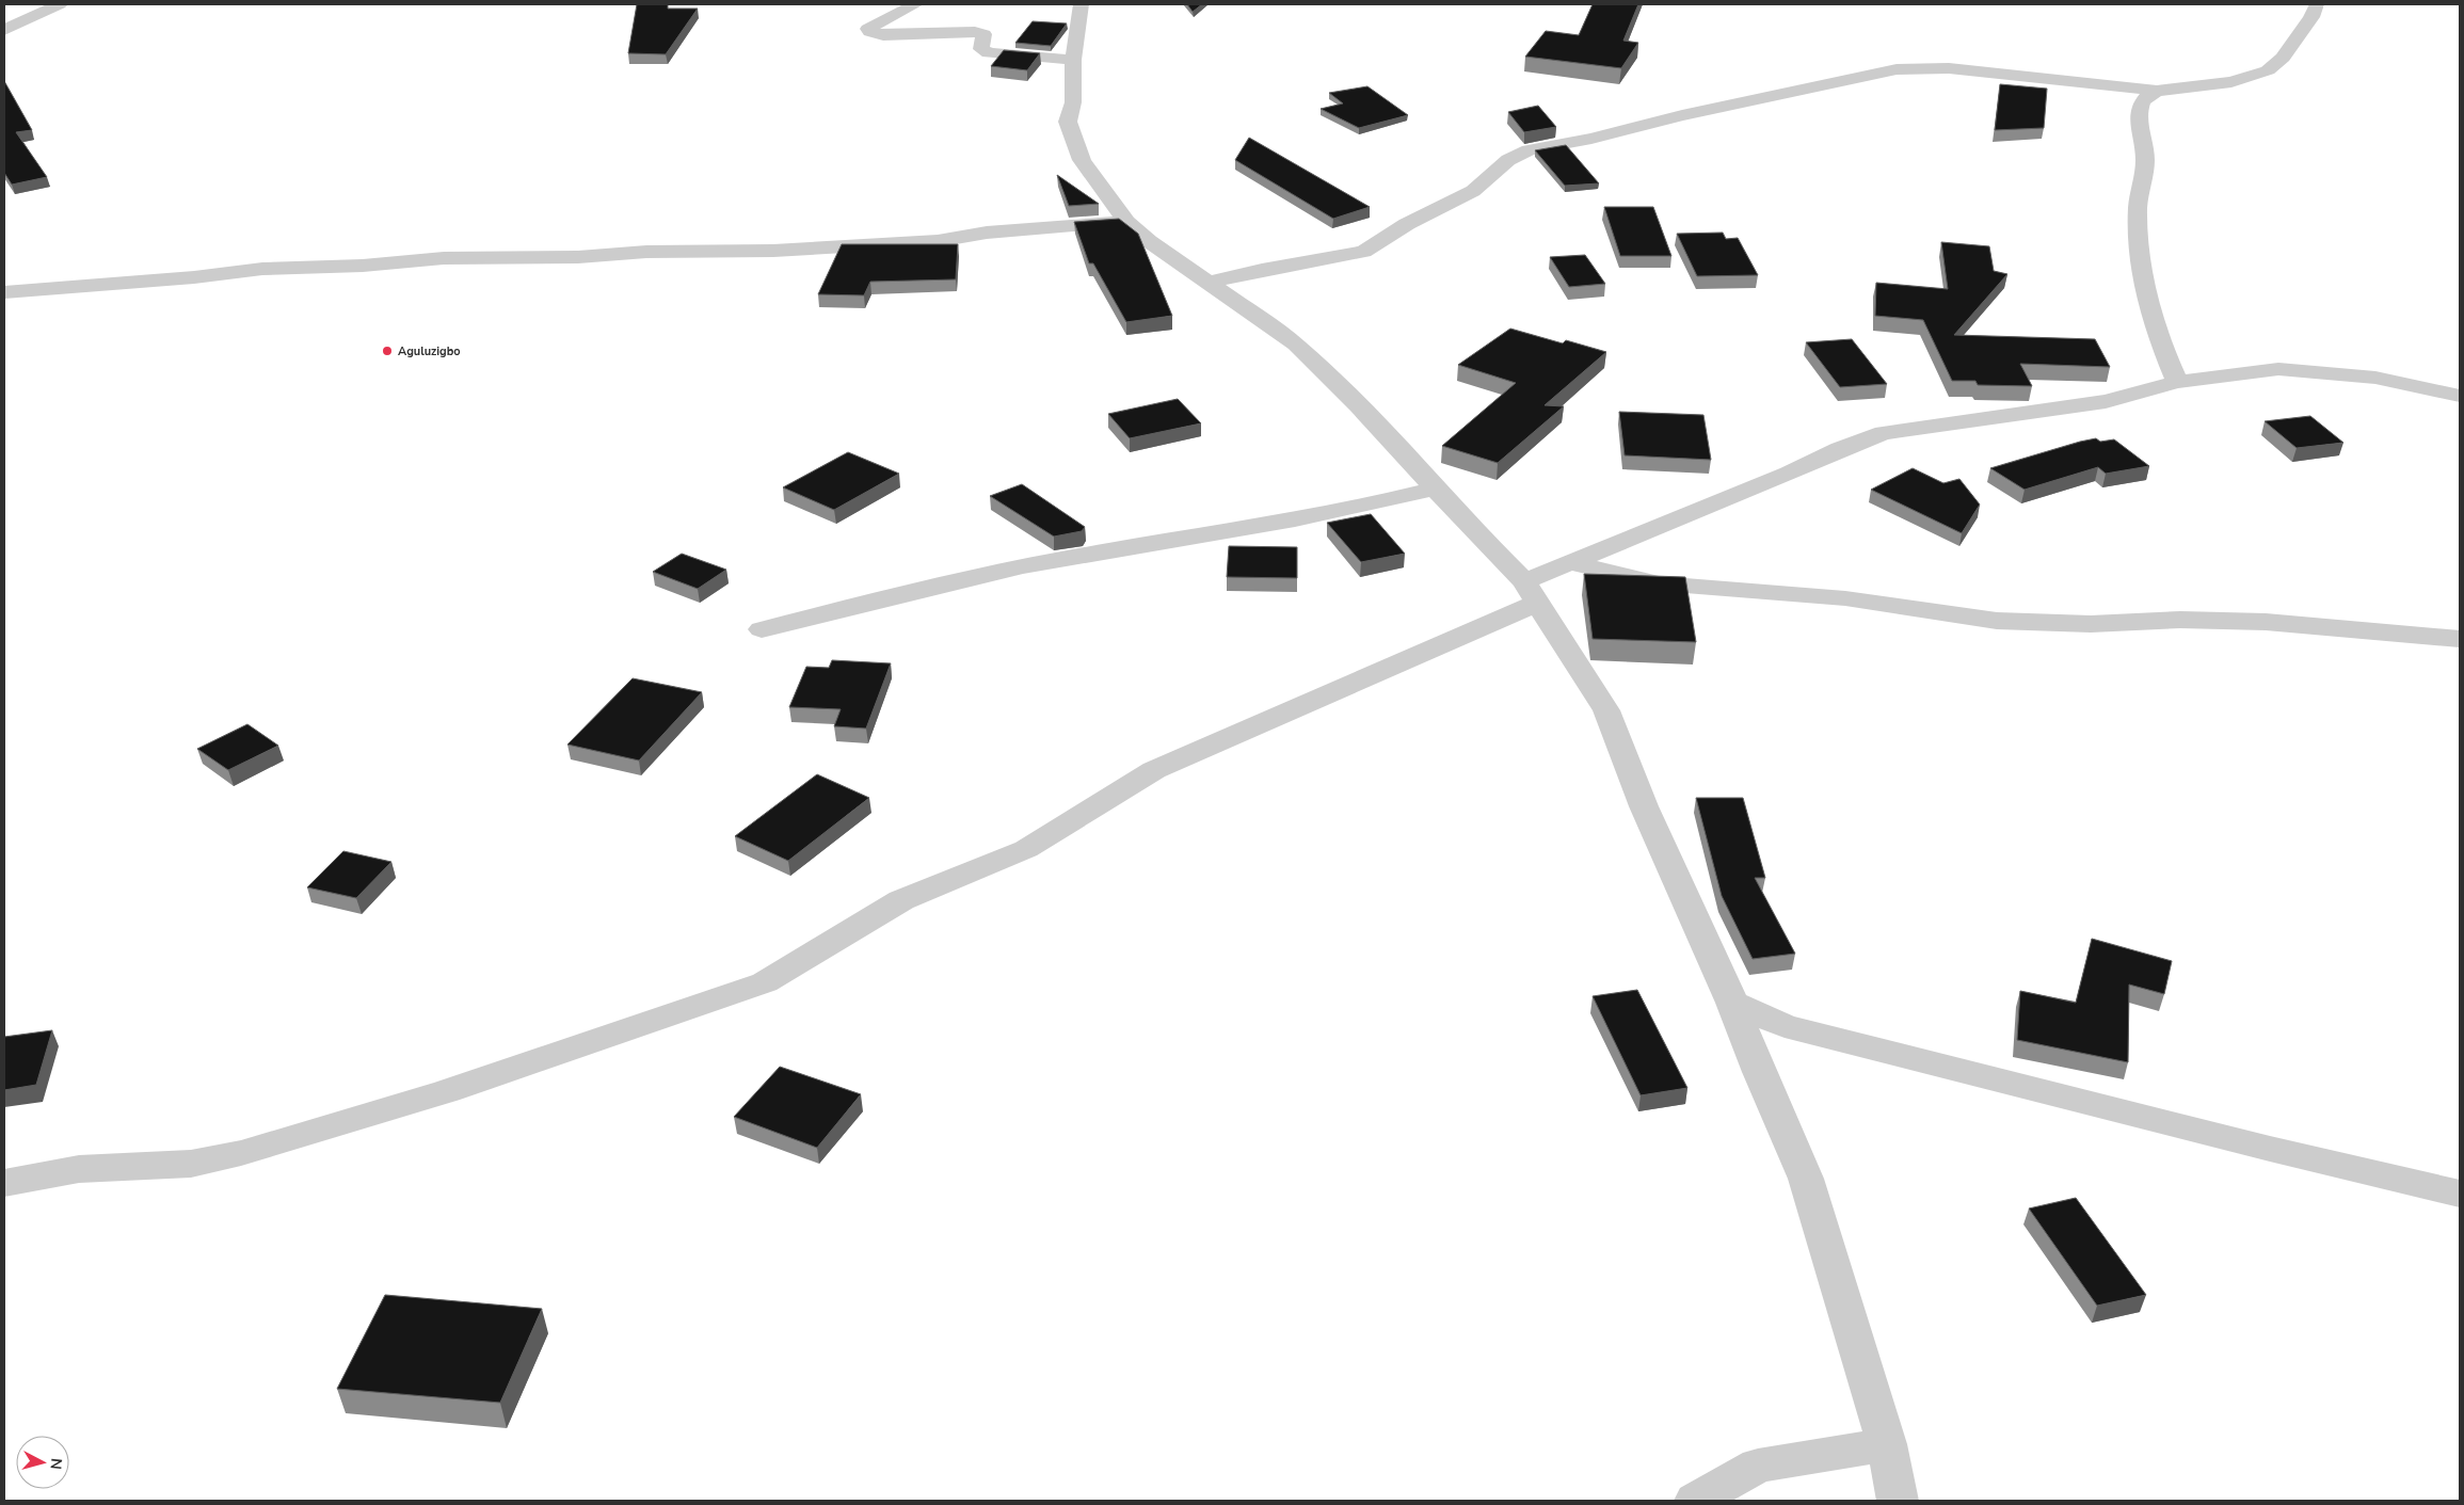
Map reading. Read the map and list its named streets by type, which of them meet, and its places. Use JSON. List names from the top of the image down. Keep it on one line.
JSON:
{"places":["Aguluzigbo"],"north":"right"}
